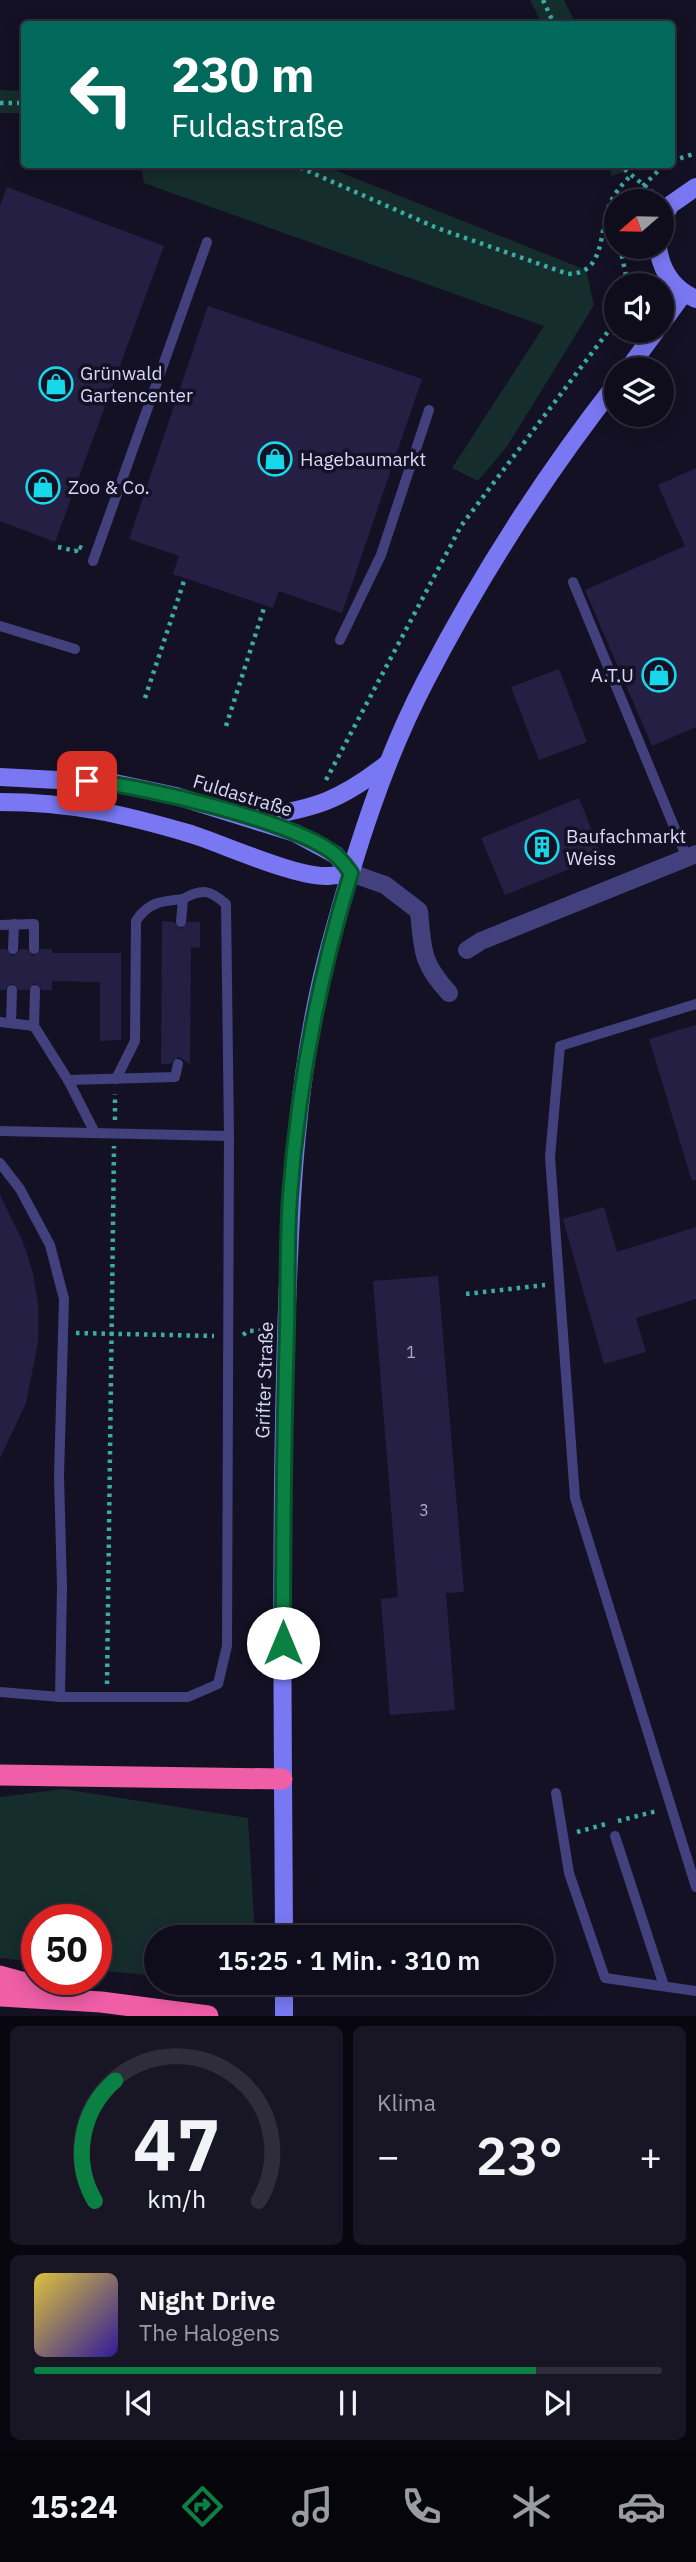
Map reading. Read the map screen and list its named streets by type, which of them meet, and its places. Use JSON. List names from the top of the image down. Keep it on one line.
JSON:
{"streets":{"main road":["Fuldastraße","Grifter Straße"]},"crossings":[["Fuldastraße","Grifter Straße"]],"places":{"shop":["Grünwald Gartencenter","Hagebaumarkt","Zoo & Co.","A.T.U"],"building":["Baufachmarkt Weiss"]},"house_numbers":["1","3"],"north":"left","page":{"turn":["230 m","Fuldastraße"],"limit":"50","trip":"15:25 · 1 Min. · 310 m","tile":"Klima","heat":["−","23°","+"],"song":["Night Drive","The Halogens"],"tabs":"15:24","gauge":["47","km/h"]}}
